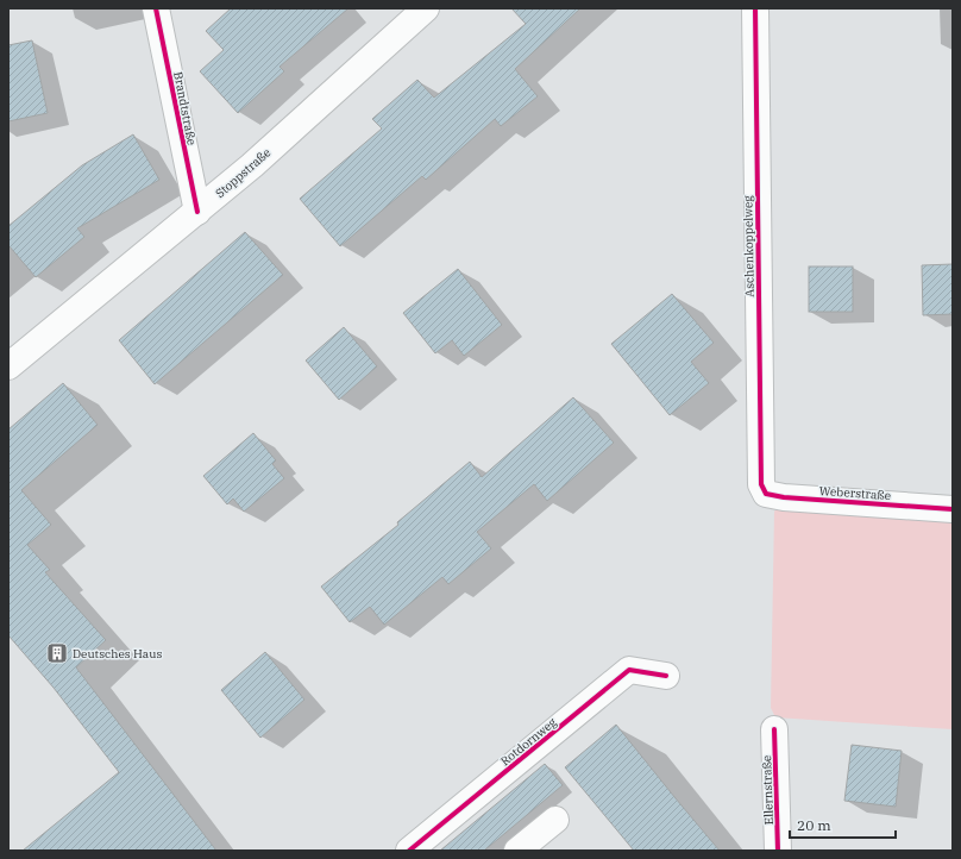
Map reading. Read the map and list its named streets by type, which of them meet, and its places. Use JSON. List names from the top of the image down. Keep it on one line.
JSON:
{"streets":{"street":["Brandtstraße","Stoppstraße","Aschenkoppelweg","Weberstraße","Rotdornweg","Ellernstraße"]},"crossings":[["Brandtstraße","Stoppstraße"],["Aschenkoppelweg","Weberstraße"]],"places":{"building":["Deutsches Haus"]},"scale_bar":"20 m"}
